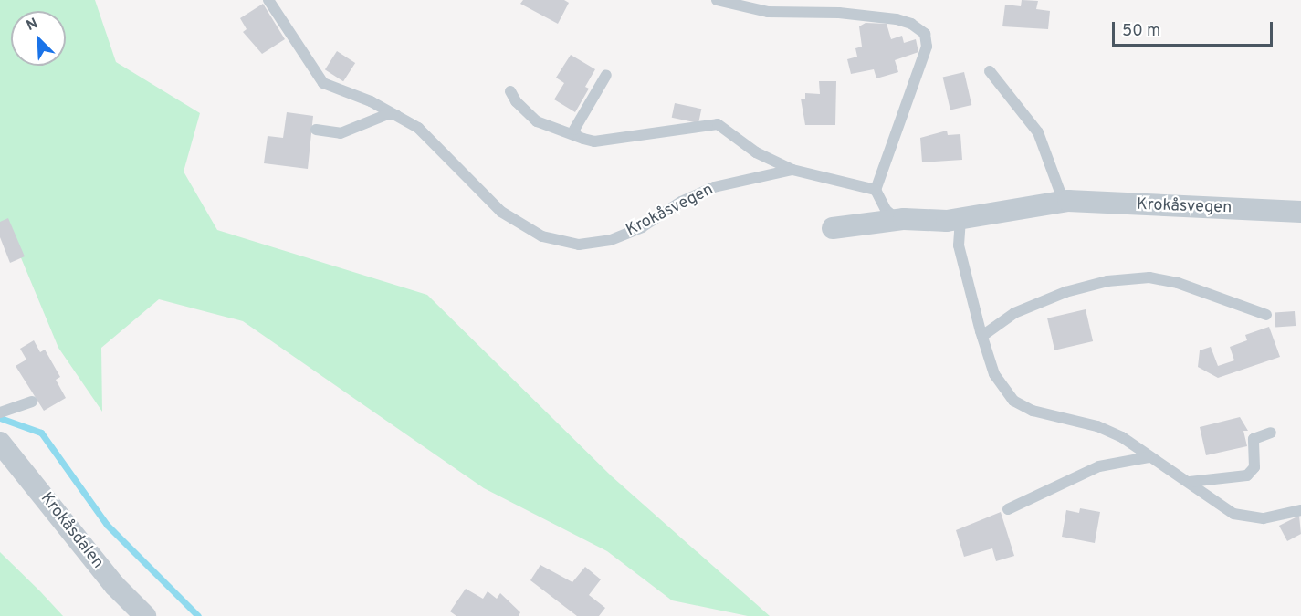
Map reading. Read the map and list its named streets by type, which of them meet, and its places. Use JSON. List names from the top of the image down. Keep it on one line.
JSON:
{"streets":{"street":["Krokåsvegen","Krokåsdalen"]},"scale_bar":"50 m","north":"top left"}
